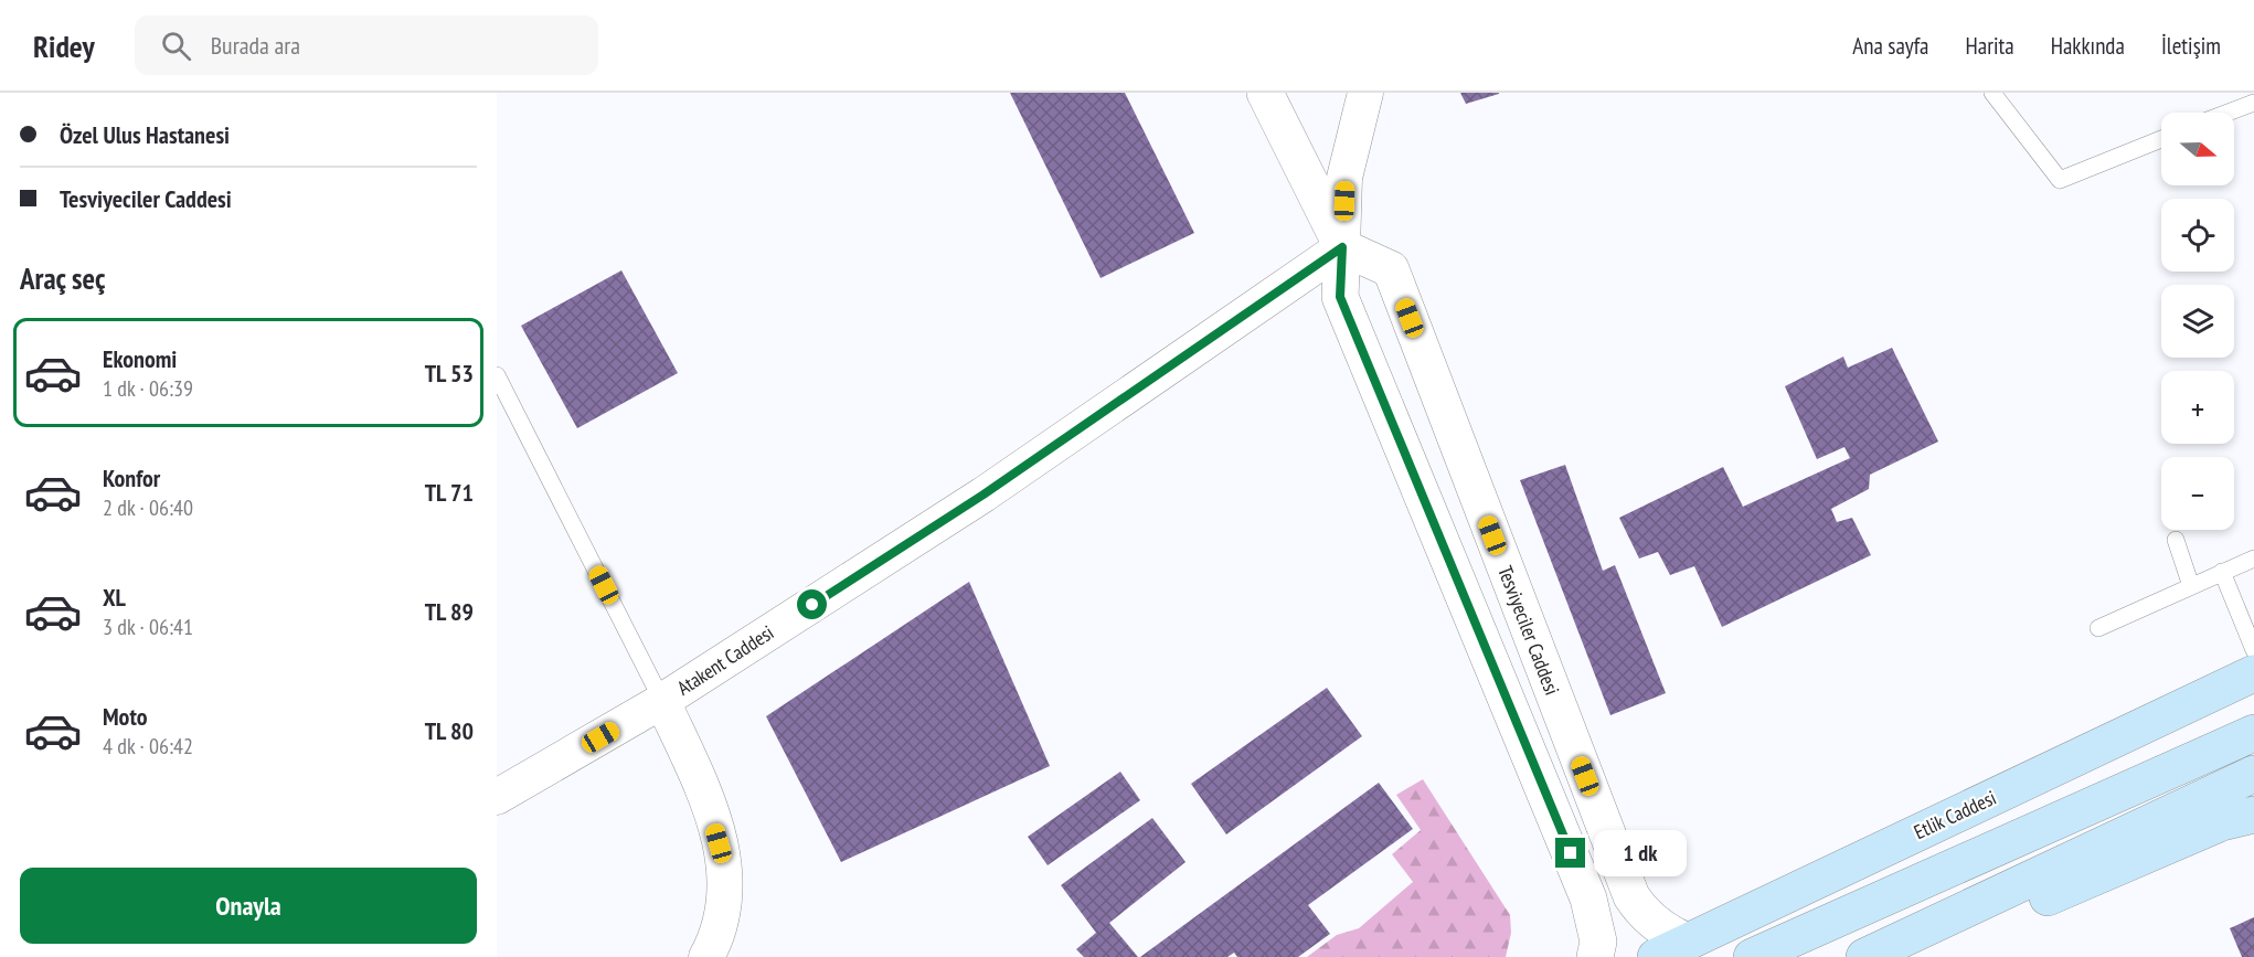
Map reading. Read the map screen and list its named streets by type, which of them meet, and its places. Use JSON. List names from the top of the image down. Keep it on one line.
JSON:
{"streets":{"main road":["Etlik Caddesi"],"street":["Tesviyeciler Caddesi","Atakent Caddesi"]},"crossings":[["Tesviyeciler Caddesi","Atakent Caddesi"],["Tesviyeciler Caddesi","Etlik Caddesi"]],"north":"right","page":{"header":"Ridey","search":"Burada ara","nav":["Ana sayfa","Harita","Hakkında","İletişim"],"banner":["Özel Ulus Hastanesi","Tesviyeciler Caddesi"],"map_buttons":["+","−"],"heading":"Araç seç","list":[{"name":"Ekonomi","note":"1 dk · 06:39","value":"TL 53"},{"name":"Konfor","note":"2 dk · 06:40","value":"TL 71"},{"name":"XL","note":"3 dk · 06:41","value":"TL 89"},{"name":"Moto","note":"4 dk · 06:42","value":"TL 80"}],"bubble":"1 dk","buttons":"Onayla"}}
